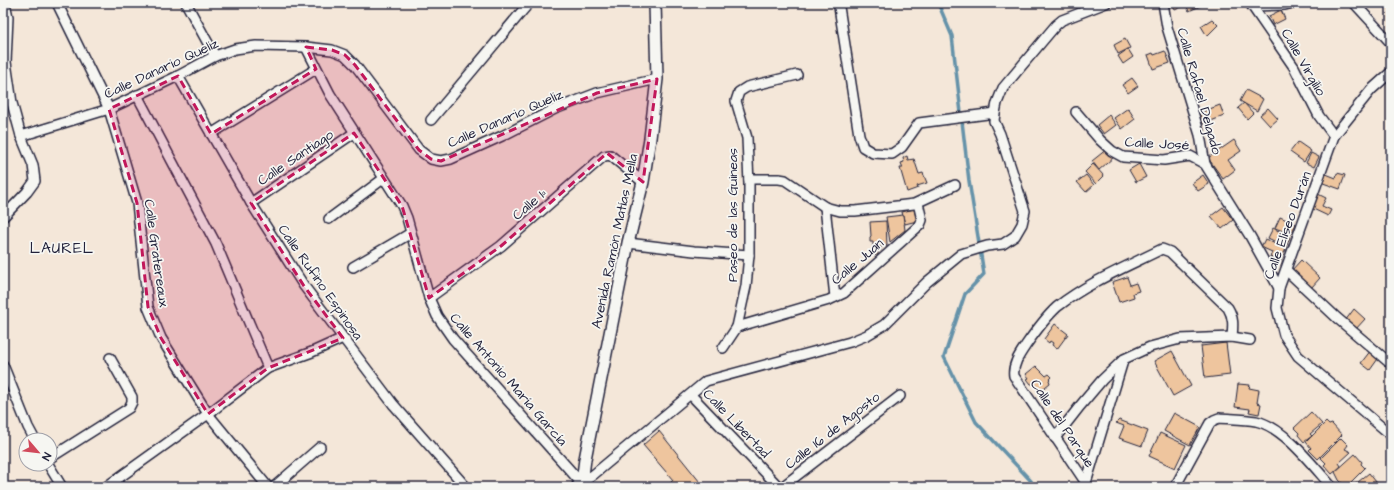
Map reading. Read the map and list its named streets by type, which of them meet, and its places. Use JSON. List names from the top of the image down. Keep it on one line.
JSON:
{"streets":{"street":["Calle Virgilio","Calle Danario Queliz","Calle Rafael Delgado","Calle José","Calle Santiago","Calle 1ª","Paseo de las Guineas","Calle Eliseo Durán","Avenida Ramón Matías Mella","Calle Gratereaux","Calle Juan","Calle Rufino Espinosa","Calle Antonio María García","Calle Libertad","Calle del Parque","Calle 16 de Agosto"]},"crossings":[["Calle Virgilio","Calle Eliseo Durán"],["Calle Danario Queliz","Avenida Ramón Matías Mella"],["Calle Danario Queliz","Calle Gratereaux"],["Calle Danario Queliz","Calle Rufino Espinosa"],["Calle Danario Queliz","Calle Antonio María García"],["Calle Rafael Delgado","Calle José"],["Calle Rafael Delgado","Calle Eliseo Durán"],["Calle Santiago","Calle Rufino Espinosa"],["Calle Santiago","Calle Antonio María García"],["Calle 1ª","Avenida Ramón Matías Mella"],["Calle 1ª","Calle Antonio María García"],["Paseo de las Guineas","Calle Juan"],["Avenida Ramón Matías Mella","Calle Antonio María García"],["Calle Libertad","Calle 16 de Agosto"]],"districts":["LAUREL"],"north":"bottom right"}
